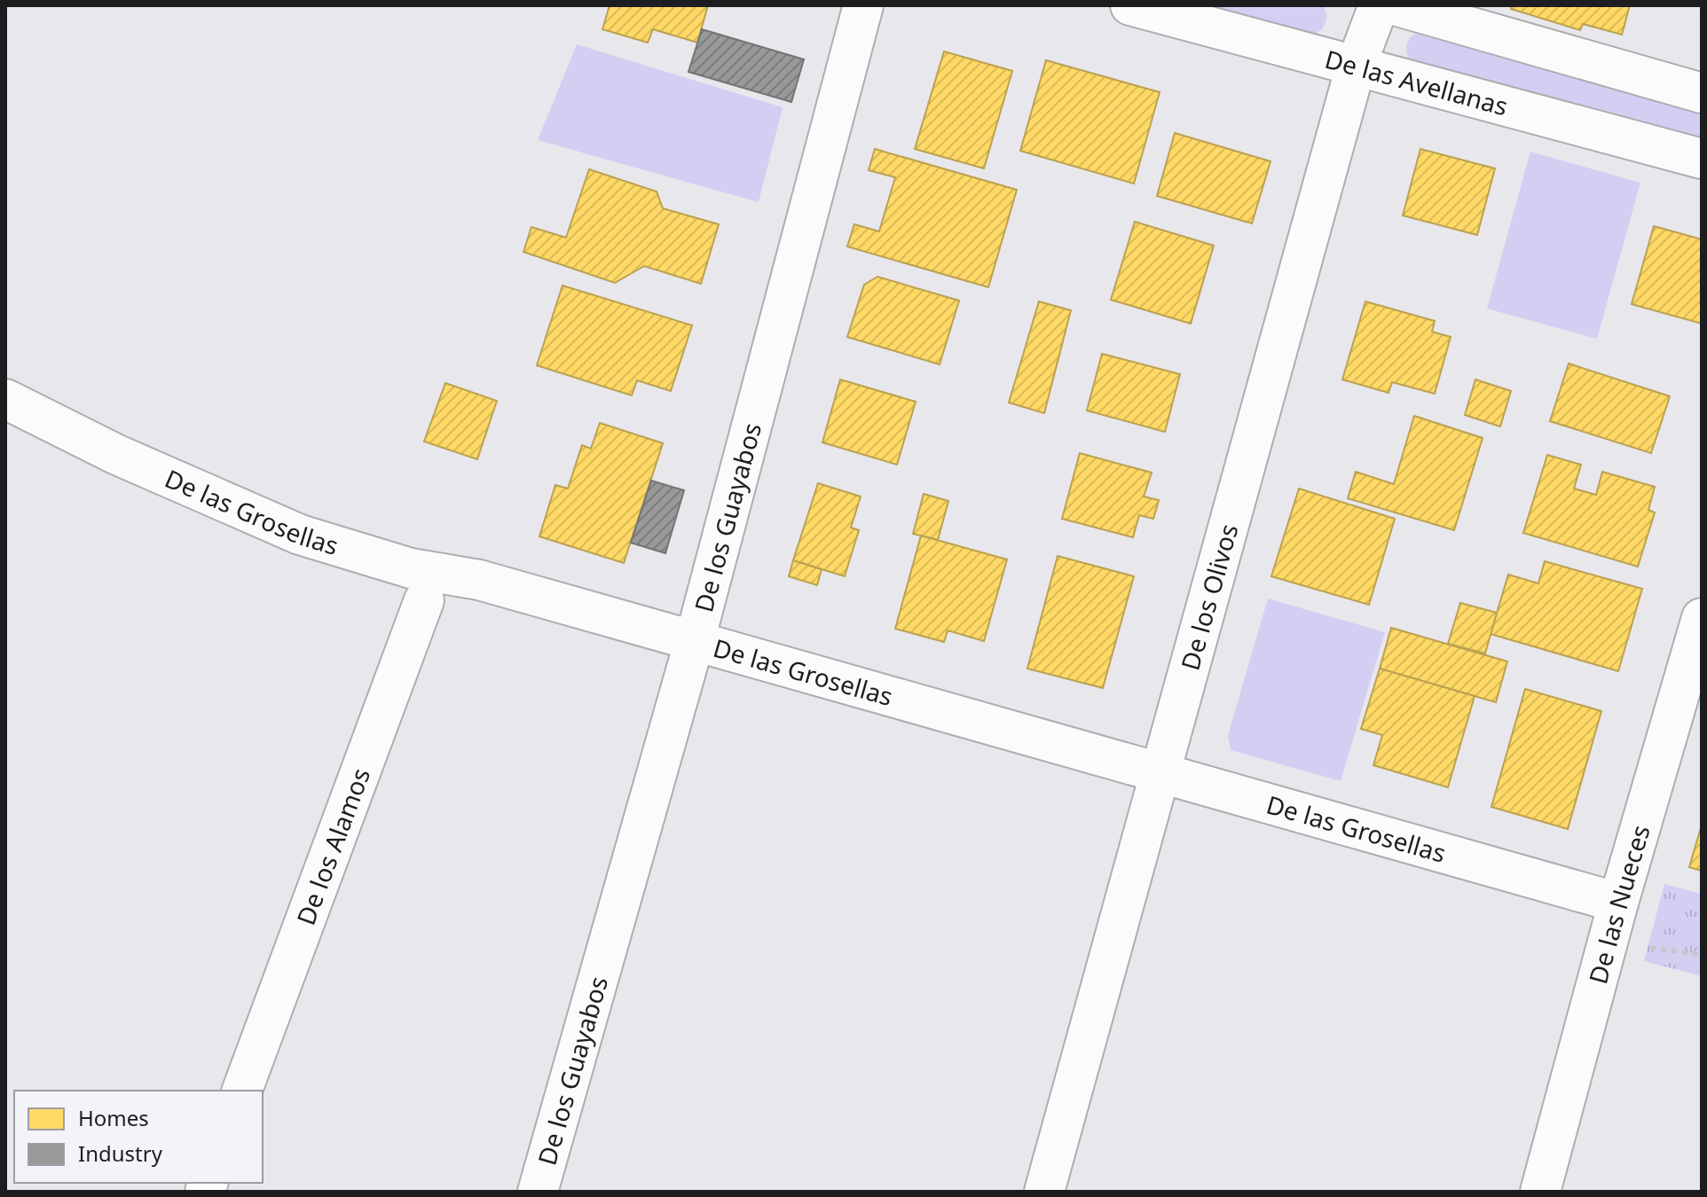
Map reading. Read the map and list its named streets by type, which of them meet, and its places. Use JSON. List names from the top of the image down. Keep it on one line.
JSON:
{"streets":{"street":["De las Avellanas","De las Grosellas","De los Guayabos","De los Olivos","De los Alamos","De las Nueces"]},"crossings":[["De las Avellanas","De los Olivos"],["De las Grosellas","De los Guayabos"],["De las Grosellas","De los Olivos"],["De las Grosellas","De las Nueces"]],"legend":["Homes","Industry"]}
